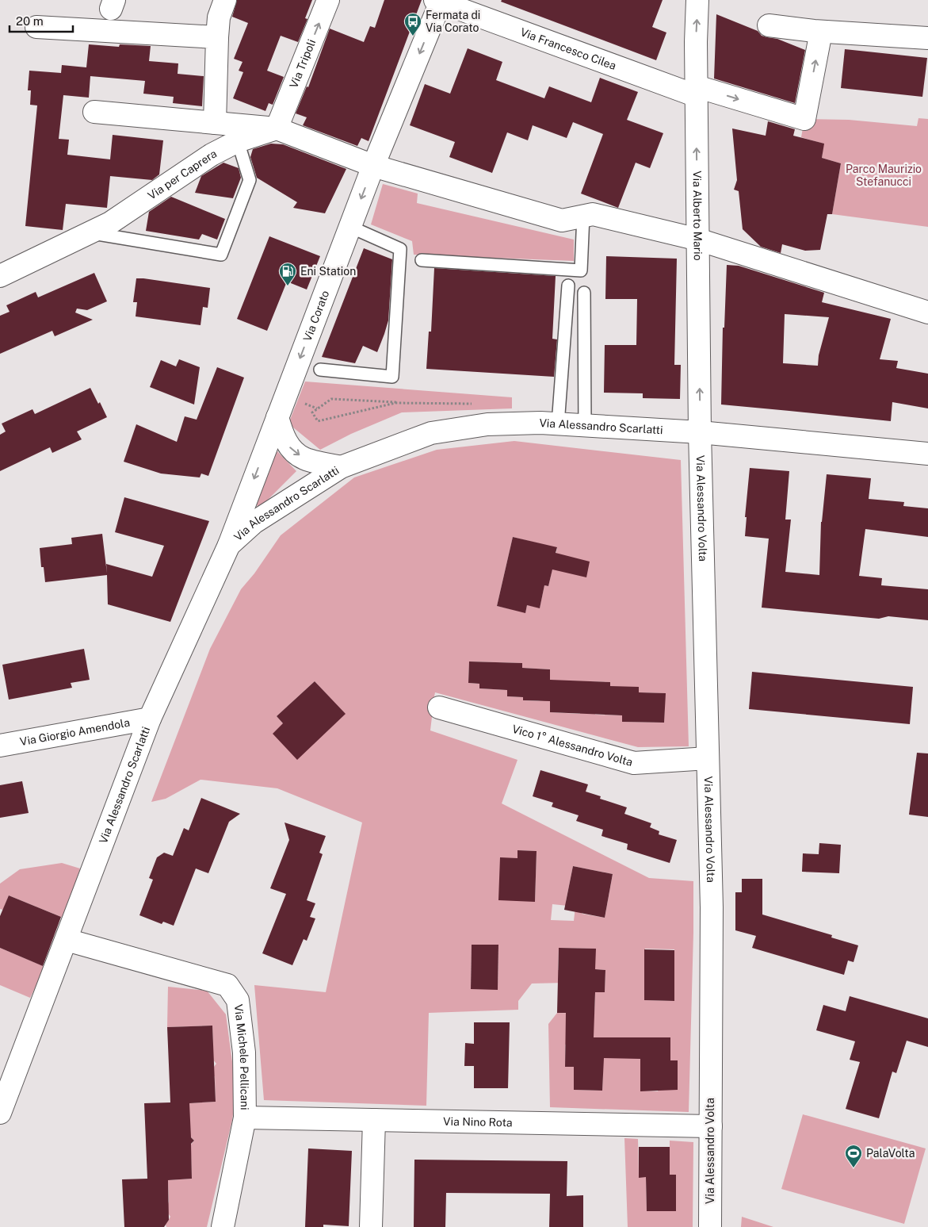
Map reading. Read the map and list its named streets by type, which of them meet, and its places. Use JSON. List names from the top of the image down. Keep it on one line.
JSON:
{"streets":{"street":["Via Francesco Cilea","Via Tripoli","Via per Caprera","Via Alberto Mario","Via Corato","Via Alessandro Scarlatti","Via Alessandro Volta","Via Giorgio Amendola","Vico 1° Alessandro Volta","Via Michele Pellicani","Via Nino Rota"]},"crossings":[["Via Francesco Cilea","Via Alberto Mario"],["Via Francesco Cilea","Via Corato"],["Via Tripoli","Via per Caprera"],["Via Alberto Mario","Via Alessandro Scarlatti"],["Via Alberto Mario","Via Alessandro Volta"],["Via Corato","Via Alessandro Scarlatti"],["Via Alessandro Scarlatti","Via Alessandro Volta"],["Via Alessandro Scarlatti","Via Giorgio Amendola"],["Via Alessandro Scarlatti","Via Michele Pellicani"],["Via Alessandro Volta","Vico 1° Alessandro Volta"],["Via Alessandro Volta","Via Nino Rota"],["Via Michele Pellicani","Via Nino Rota"]],"one_way":["Via Alberto Mario","Via Corato"],"parks":["Parco Maurizio Stefanucci"],"places":{"bus stop":["Fermata di Via Corato"],"fuel station":["Eni Station"],"sports":["PalaVolta"]},"scale_bar":"20 m"}
